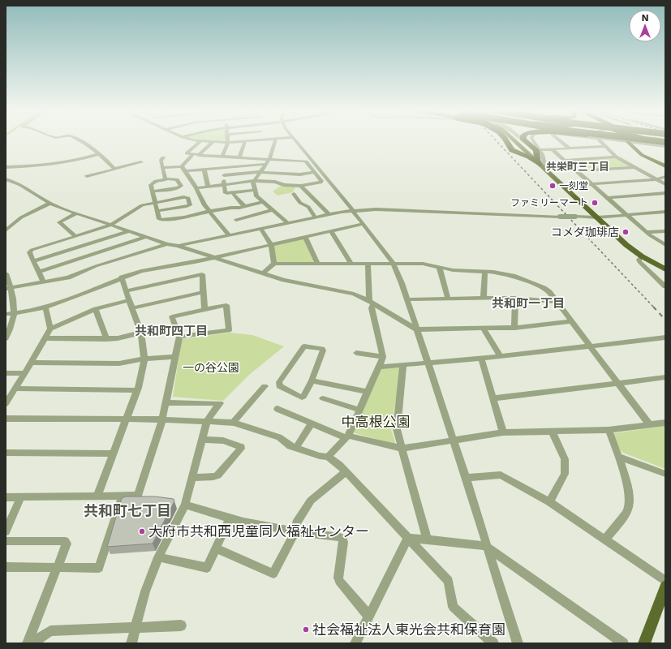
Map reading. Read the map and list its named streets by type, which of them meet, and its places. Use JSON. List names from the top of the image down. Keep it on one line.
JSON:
{"districts":["共栄町三丁目","共和町一丁目","共和町四丁目","共和町七丁目"],"parks":["一の谷公園","中高根公園"],"places":["一刻堂","ファミリーマート","コメダ珈琲店","大府市共和西児童同人福祉センター","社会福祉法人東光会共和保育園"],"north":"top"}
